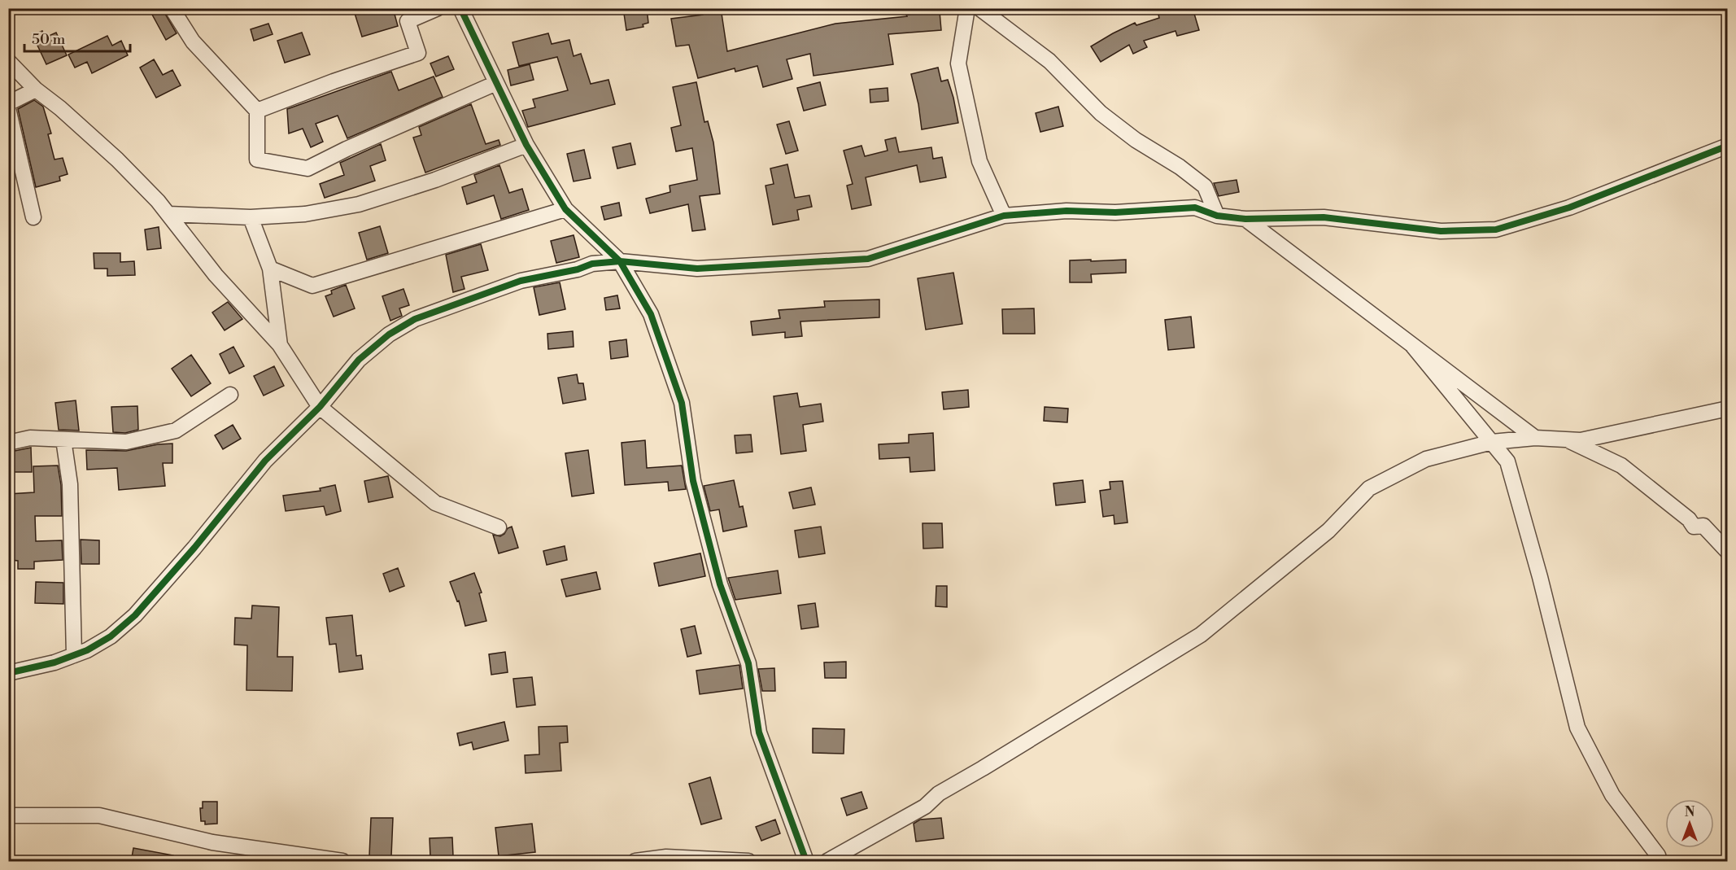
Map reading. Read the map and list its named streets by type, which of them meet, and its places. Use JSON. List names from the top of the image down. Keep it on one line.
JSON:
{"scale_bar":"50 m","north":"top"}
